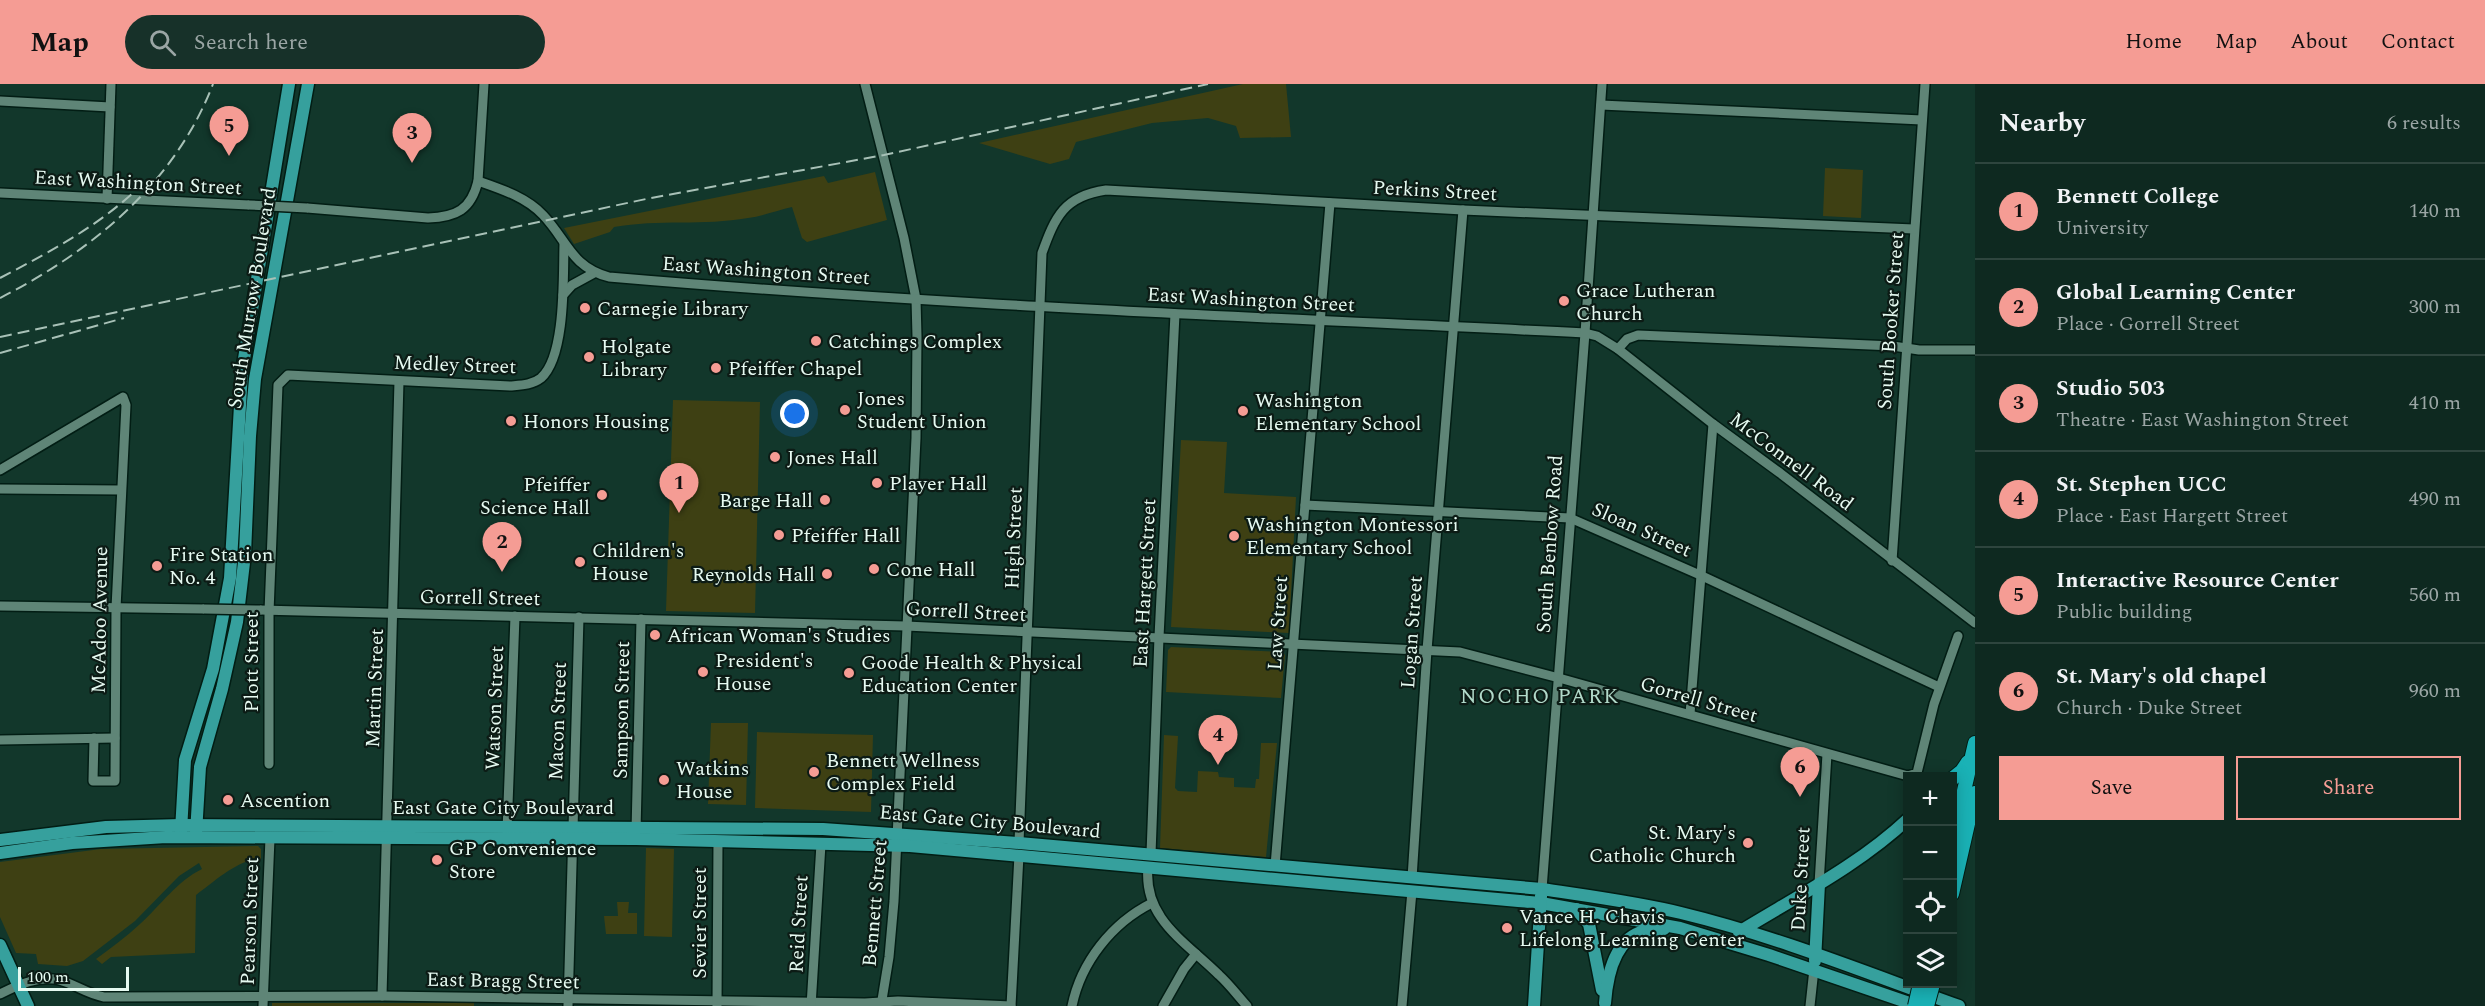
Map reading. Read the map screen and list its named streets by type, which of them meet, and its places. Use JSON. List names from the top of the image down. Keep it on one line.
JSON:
{"streets":{"main road":["South Murrow Boulevard","South Benbow Road","East Gate City Boulevard","Duke Street"],"street":["East Washington Street","Perkins Street","South Booker Street","Medley Street","McConnell Road","Sloan Street","High Street","East Hargett Street","Gorrell Street","McAdoo Avenue","Law Street","Logan Street","Plott Street","Martin Street","Watson Street","Sampson Street","Macon Street","Bennett Street","Pearson Street","Sevier Street","Reid Street","East Bragg Street"]},"crossings":[["East Washington Street","Perkins Street"],["East Washington Street","McConnell Road"],["East Washington Street","High Street"],["East Washington Street","South Benbow Road"],["East Washington Street","East Hargett Street"],["East Washington Street","Law Street"],["East Washington Street","Logan Street"],["East Washington Street","Bennett Street"],["Perkins Street","South Booker Street"],["Perkins Street","High Street"],["Perkins Street","South Benbow Road"],["Perkins Street","Law Street"],["Perkins Street","Logan Street"],["South Murrow Boulevard","East Gate City Boulevard"],["South Booker Street","McConnell Road"],["Medley Street","Plott Street"],["Medley Street","Martin Street"],["McConnell Road","South Benbow Road"],["Sloan Street","South Benbow Road"],["Sloan Street","Law Street"],["Sloan Street","Logan Street"],["High Street","Gorrell Street"],["High Street","East Gate City Boulevard"],["High Street","East Bragg Street"],["South Benbow Road","Gorrell Street"],["South Benbow Road","East Gate City Boulevard"],["East Hargett Street","Gorrell Street"],["East Hargett Street","East Gate City Boulevard"],["Gorrell Street","McAdoo Avenue"],["Gorrell Street","Law Street"],["Gorrell Street","Logan Street"],["Gorrell Street","Plott Street"],["Gorrell Street","Martin Street"],["Gorrell Street","Watson Street"],["Gorrell Street","Sampson Street"],["Gorrell Street","Macon Street"],["Gorrell Street","Duke Street"],["Gorrell Street","Bennett Street"],["Law Street","East Gate City Boulevard"],["Logan Street","East Gate City Boulevard"],["Martin Street","East Gate City Boulevard"],["Martin Street","East Bragg Street"],["Watson Street","East Gate City Boulevard"],["Sampson Street","East Gate City Boulevard"],["Macon Street","East Gate City Boulevard"],["Macon Street","East Bragg Street"],["East Gate City Boulevard","Duke Street"],["East Gate City Boulevard","Bennett Street"],["East Gate City Boulevard","Pearson Street"],["East Gate City Boulevard","Sevier Street"],["East Gate City Boulevard","Reid Street"],["Bennett Street","East Bragg Street"],["Pearson Street","East Bragg Street"],["Sevier Street","East Bragg Street"],["Reid Street","East Bragg Street"]],"districts":["NOCHO PARK"],"places":["Grace Lutheran Church","Carnegie Library","Catchings Complex","Holgate Library","Pfeiffer Chapel","Jones Student Union","Washington Elementary School","Honors Housing","Jones Hall","Player Hall","Pfeiffer Science Hall","Barge Hall","Pfeiffer Hall","Washington Montessori Elementary School","Children's House","Fire Station No. 4","Cone Hall","Reynolds Hall","African Woman's Studies","President's House","Goode Health & Physical Education Center","Bennett Wellness Complex Field","Watkins House","Ascention","St. Mary's Catholic Church","GP Convenience Store","Vance H. Chavis Lifelong Learning Center"],"scale_bar":"100 m","page":{"header":"Map","search":"Search here","nav":["Home","Map","About","Contact"],"heading":["Nearby","6 results"],"pins":["5","3","1","2","4","6"],"list":[{"mark":"1","name":"Bennett College","note":"University","value":"140 m"},{"mark":"2","name":"Global Learning Center","note":"Place · Gorrell Street","value":"300 m"},{"mark":"3","name":"Studio 503","note":"Theatre · East Washington Street","value":"410 m"},{"mark":"4","name":"St. Stephen UCC","note":"Place · East Hargett Street","value":"490 m"},{"mark":"5","name":"Interactive Resource Center","note":"Public building","value":"560 m"},{"mark":"6","name":"St. Mary's old chapel","note":"Church · Duke Street","value":"960 m"}],"buttons":["Save","Share"],"map_buttons":["+","−"],"scale":"100 m"}}
